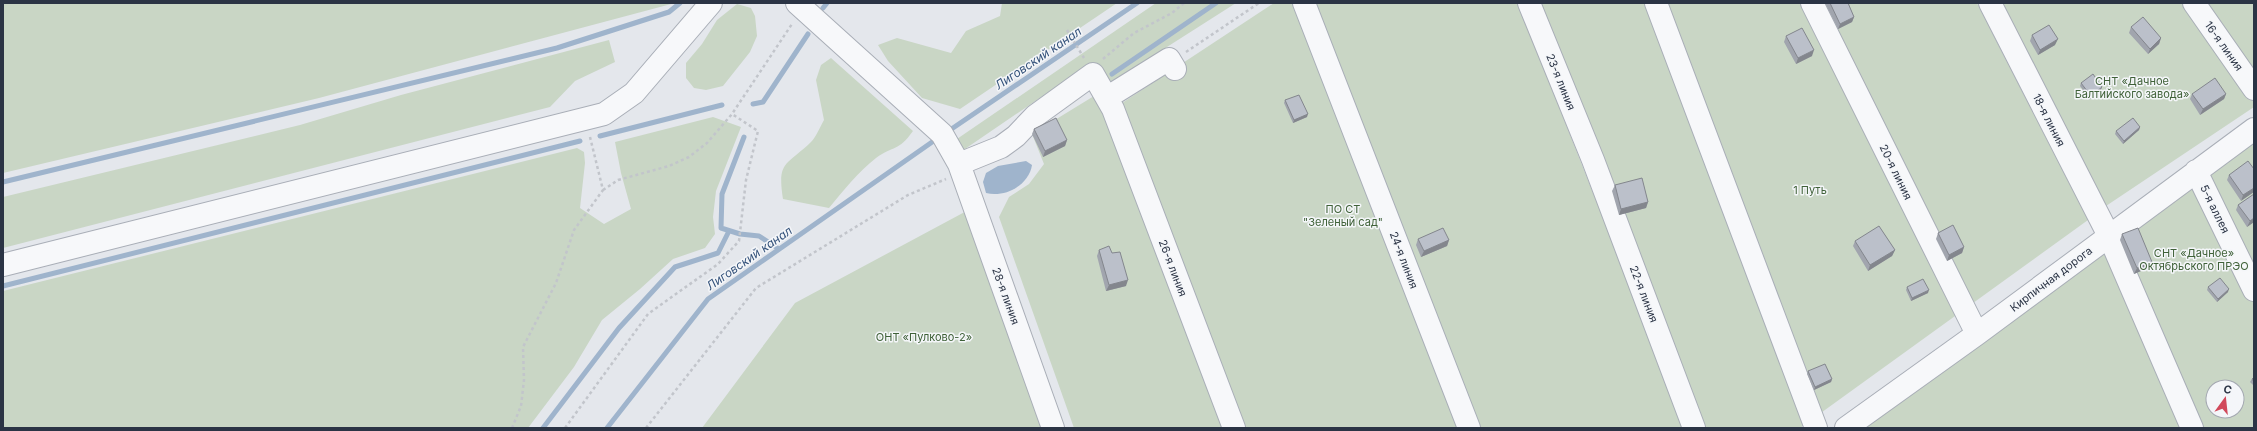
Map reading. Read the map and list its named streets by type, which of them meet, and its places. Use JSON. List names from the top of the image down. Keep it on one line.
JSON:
{"streets":{"street":["16-я линия","23-я линия","18-я линия","20-я линия","5-я аллея","24-я линия","26-я линия","Кирпичная дорога","22-я линия","28-я линия"]},"crossings":[["23-я линия","22-я линия"],["18-я линия","Кирпичная дорога"],["20-я линия","Кирпичная дорога"],["5-я аллея","Кирпичная дорога"]],"water":["Лиговский канал"],"parks":["СНТ «Дачное Балтийского завода»","1 Путь","ПО СТ \"Зеленый сад\"","СНТ «Дачное» Октябрьского ПРЭО","ОНТ «Пулково-2»"],"north":"top"}
